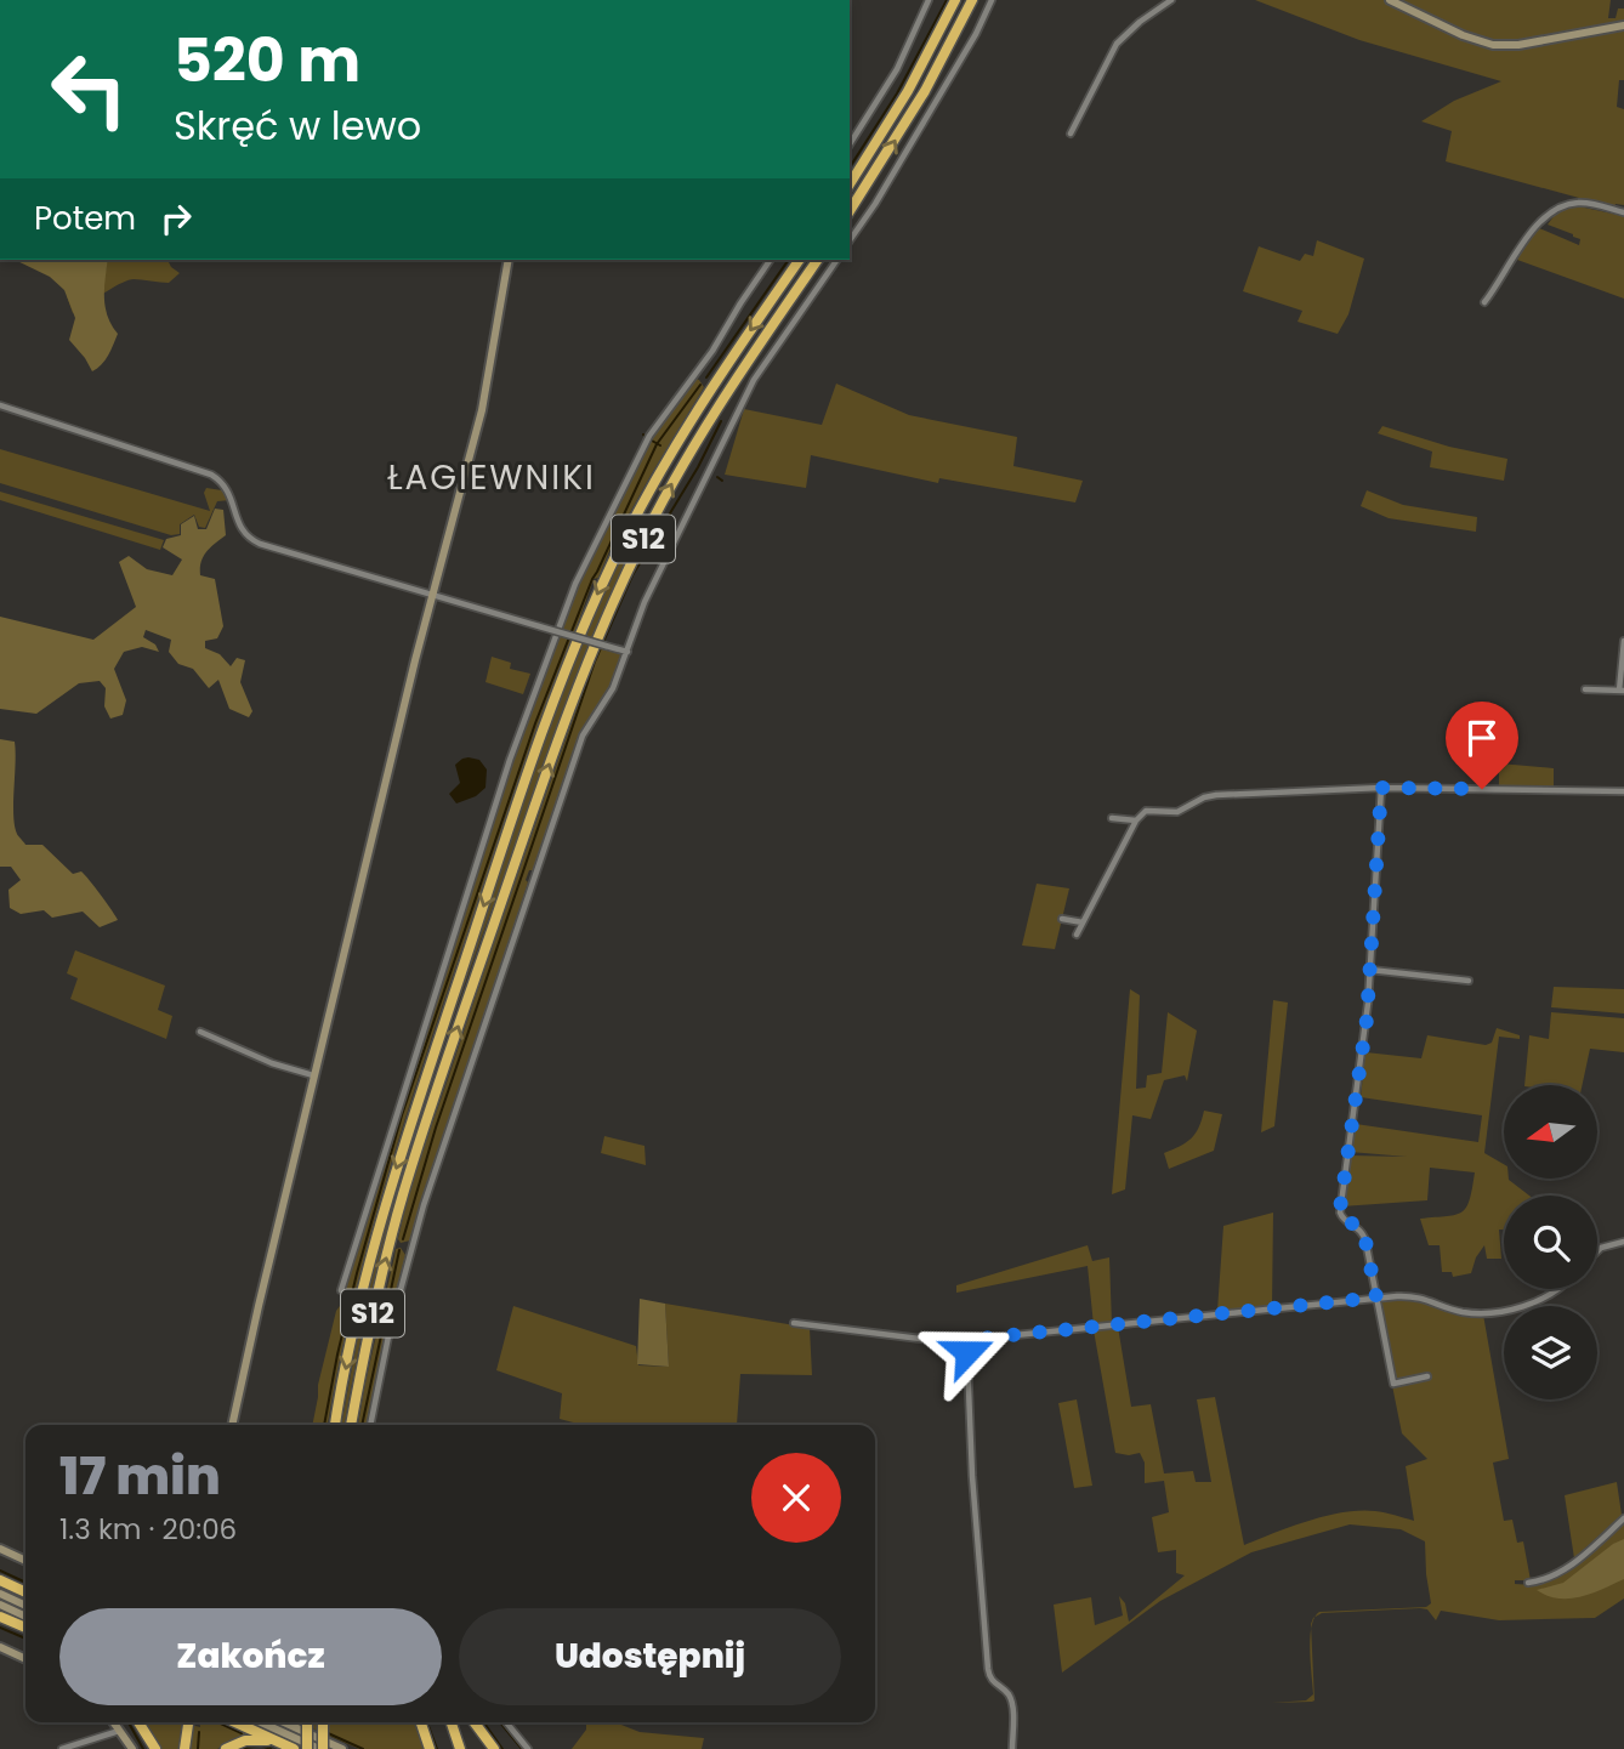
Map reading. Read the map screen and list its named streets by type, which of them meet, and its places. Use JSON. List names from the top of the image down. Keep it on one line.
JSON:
{"streets":{"highway":["S12"]},"districts":["ŁAGIEWNIKI"],"north":"left","page":{"turn":["520 m","Skręć w lewo"],"then":"Potem","heading":["17 min","1.3 km · 20:06"],"buttons":["Zakończ","Udostępnij"]}}
